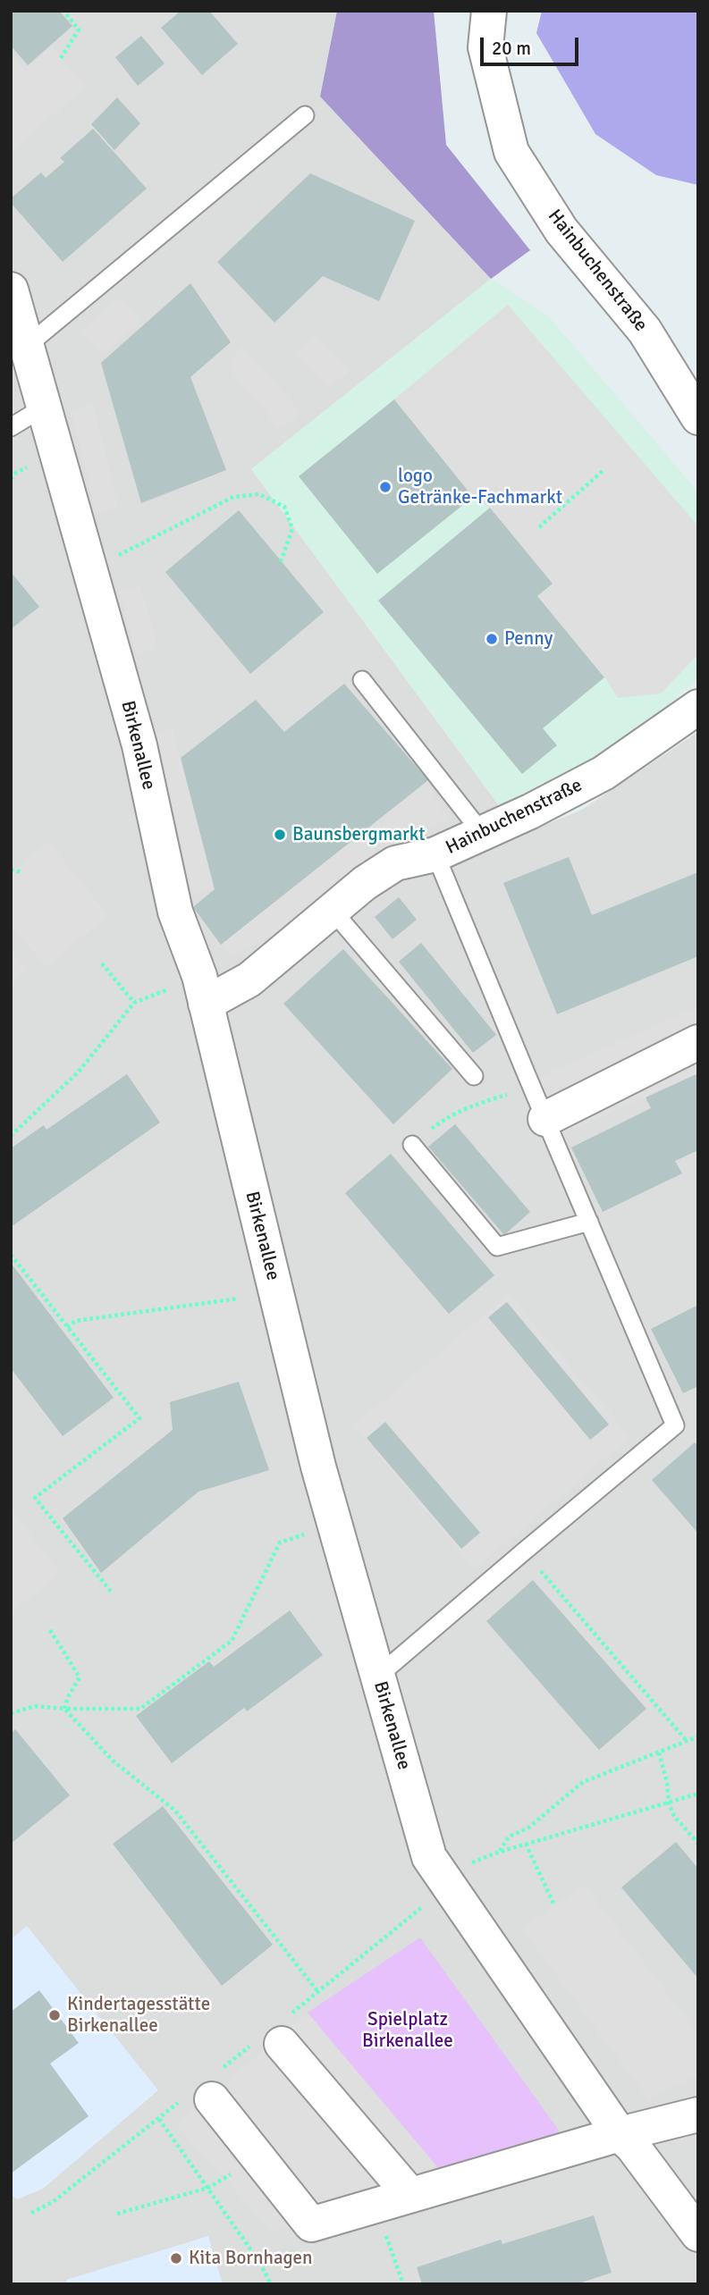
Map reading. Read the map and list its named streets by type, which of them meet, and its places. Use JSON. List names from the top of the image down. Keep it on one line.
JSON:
{"streets":{"street":["Hainbuchenstraße","Birkenallee"]},"crossings":[["Hainbuchenstraße","Birkenallee"]],"parks":["Spielplatz Birkenallee"],"places":["logo Getränke-Fachmarkt","Penny","Baunsbergmarkt","Kindertagesstätte Birkenallee","Kita Bornhagen"],"scale_bar":"20 m"}
